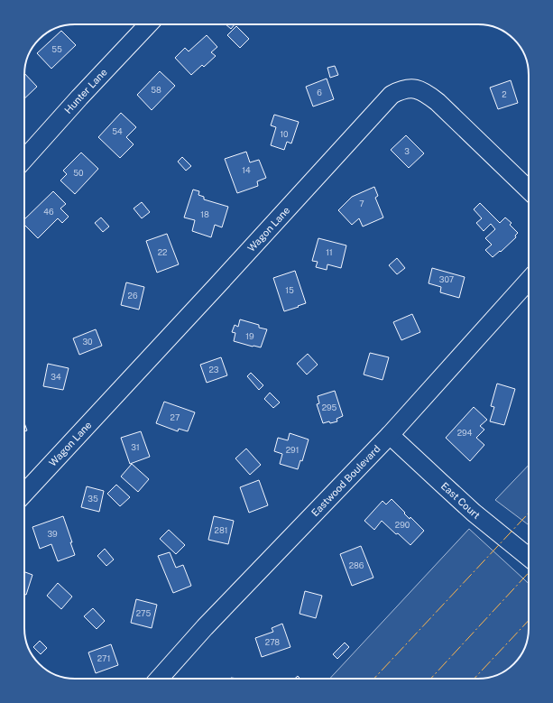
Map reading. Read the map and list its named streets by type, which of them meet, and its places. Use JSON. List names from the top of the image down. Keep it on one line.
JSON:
{"streets":{"street":["Hunter Lane","Wagon Lane","Eastwood Boulevard","East Court"]},"crossings":[["Eastwood Boulevard","East Court"]],"house_numbers":["55","58","6","2","54","10","3","14","50","7","46","18","22","11","307","15","26","19","30","23","34","295","27","294","31","291","35","290","281","39","286","275","278","271"]}
